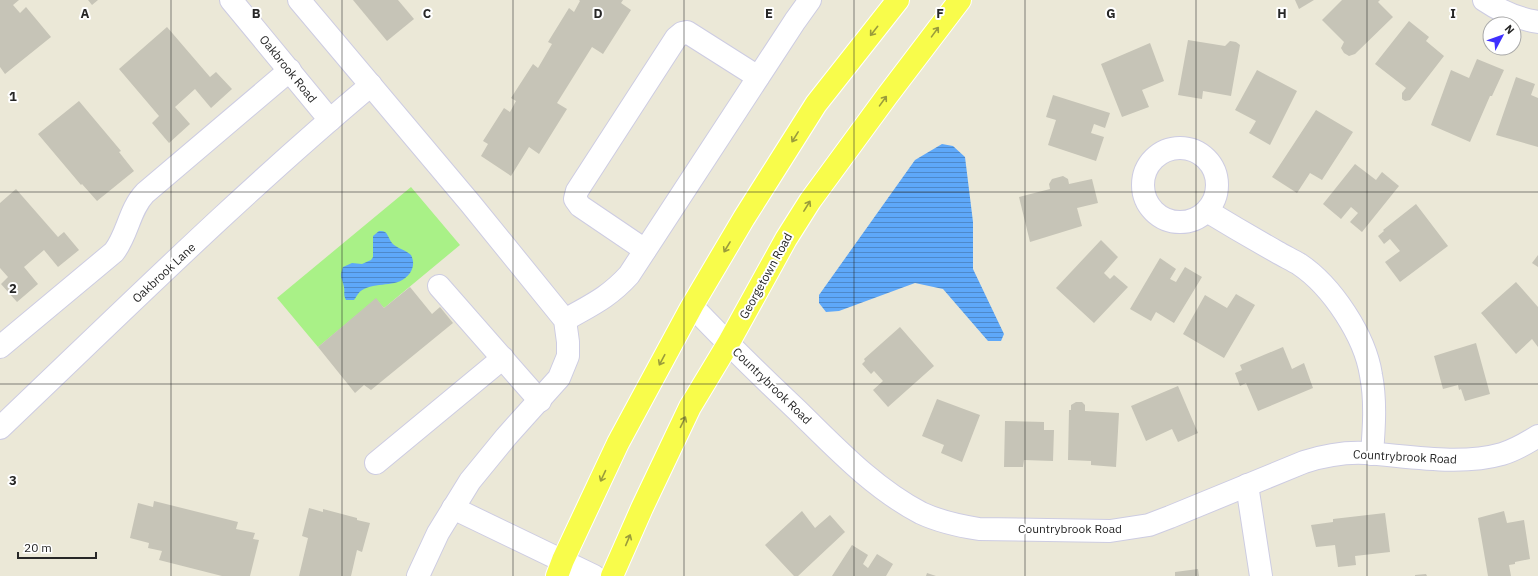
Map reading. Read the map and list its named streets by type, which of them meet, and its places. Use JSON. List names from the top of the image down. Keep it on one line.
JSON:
{"streets":{"main road":["Georgetown Road"],"street":["Oakbrook Road","Oakbrook Lane","Countrybrook Road"]},"crossings":[["Oakbrook Road","Oakbrook Lane"],["Georgetown Road","Countrybrook Road"]],"scale_bar":"20 m","north":"top right","grid":{"columns":["A","B","C","D","E","F","G","H","I"],"rows":["1","2","3"]}}
